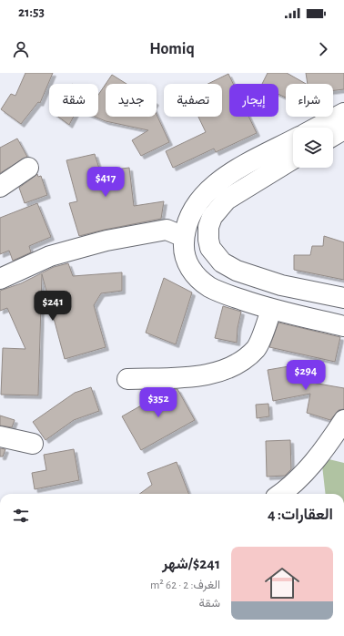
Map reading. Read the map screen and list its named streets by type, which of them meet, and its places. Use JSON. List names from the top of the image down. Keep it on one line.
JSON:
{"page":{"status":"21:53","header":"Homiq","chip":["شراء","إيجار","تصفية","جديد","شقة"],"price":["$417","$241","$294","$352"],"heading":"العقارات: 4","list":[{"name":"$241/شهر","note":"الغرف: 2 · 62 m² · شقة"}]}}
